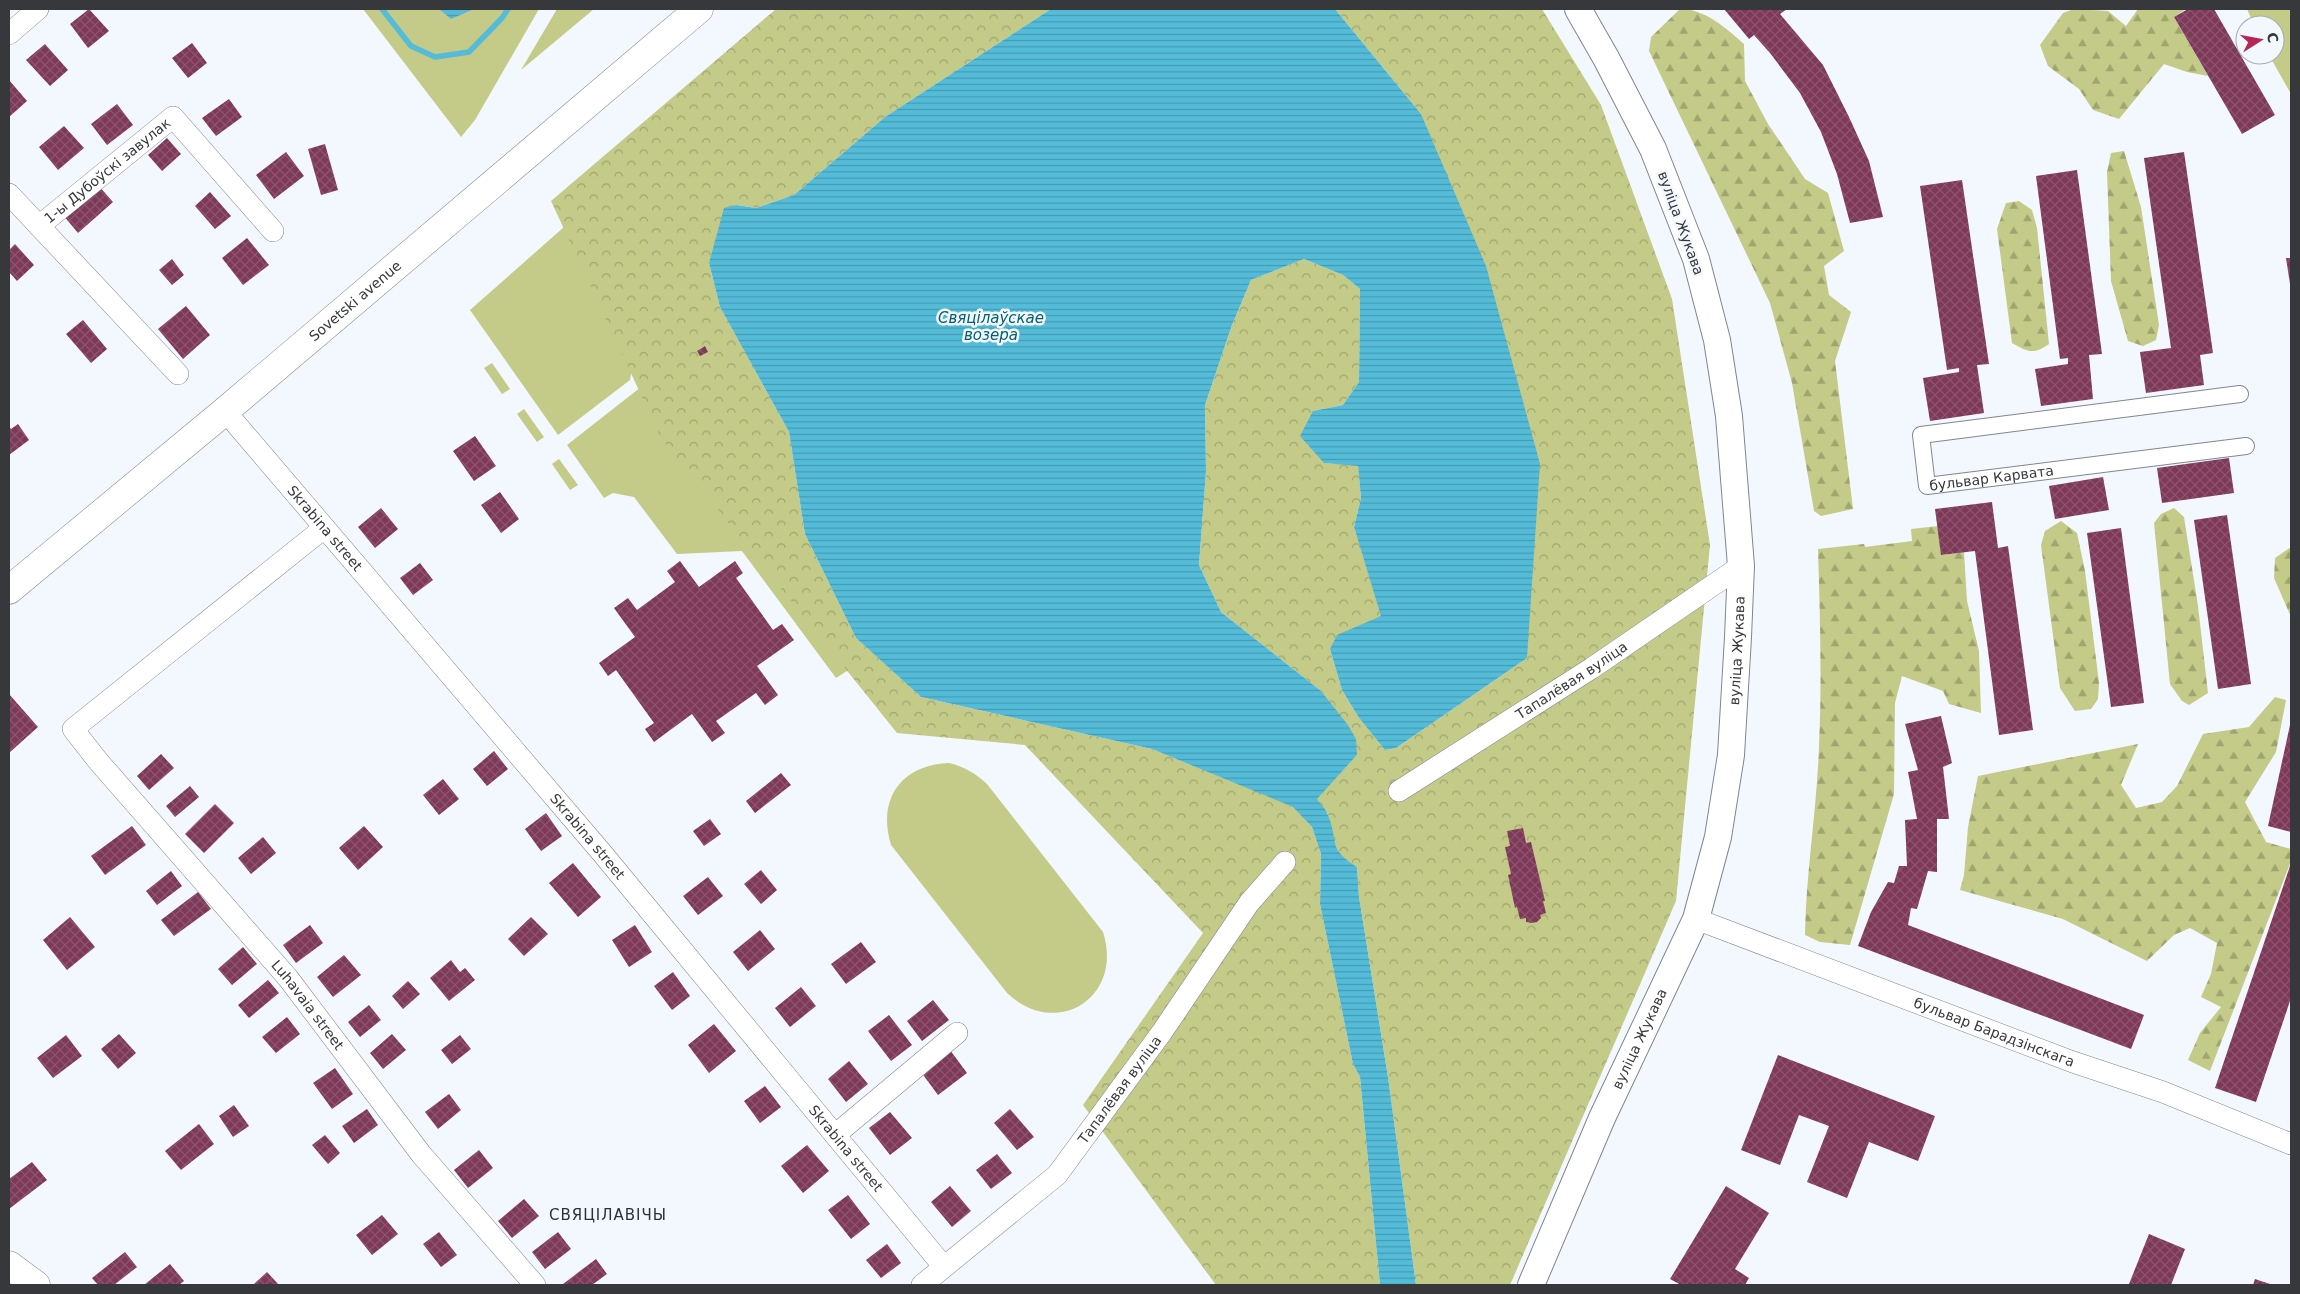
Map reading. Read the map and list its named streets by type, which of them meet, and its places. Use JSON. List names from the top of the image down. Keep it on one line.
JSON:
{"streets":{"main road":["Sovetski avenue"],"street":["1-ы Дубоўскі завулак","вуліца Жукава","бульвар Карвата","Skrabina street","Тапалёвая вуліца","Luhavaia street","бульвар Барадзінскага"]},"crossings":[["вуліца Жукава","Тапалёвая вуліца"],["вуліца Жукава","бульвар Барадзінскага"],["Sovetski avenue","Skrabina street"],["Skrabina street","Тапалёвая вуліца"],["Skrabina street","Luhavaia street"]],"districts":["СВЯЦІЛАВІЧЫ"],"water":["Свяцілаўскае возера"],"north":"right"}
